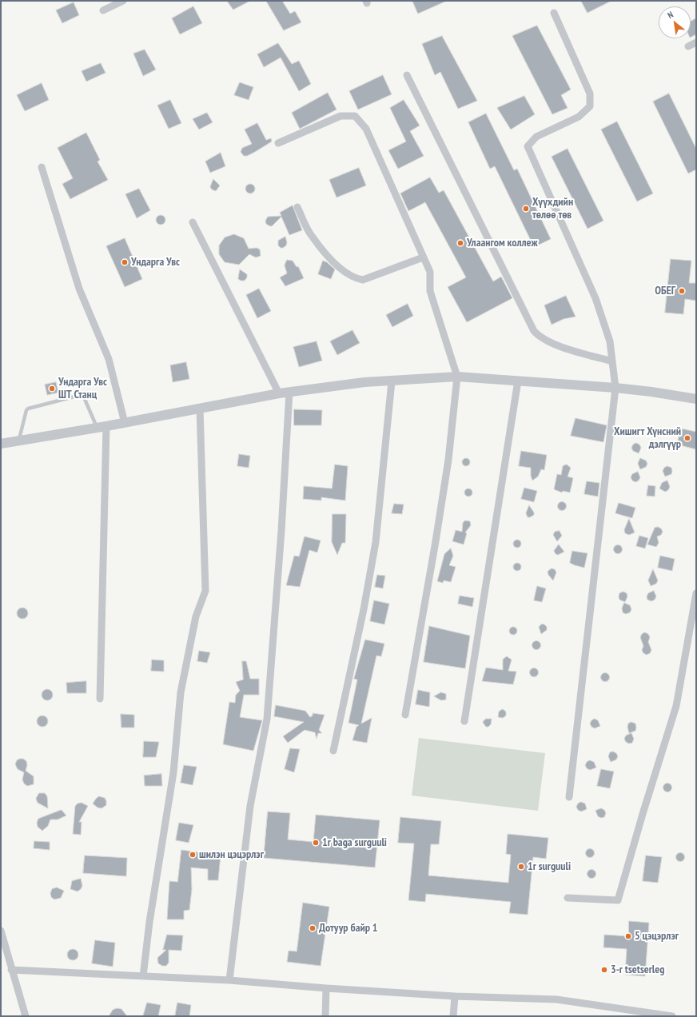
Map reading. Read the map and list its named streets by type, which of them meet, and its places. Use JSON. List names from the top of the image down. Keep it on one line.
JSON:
{"places":["Хүүхдийн төлөө төв","Улаангом коллеж","Ундарга Увс","ОБЕГ","Ундарга Увс ШТ Станц","Хишигт Хүнсний дэлгүүр","1r baga surguuli","шилэн цэцэрлэг","1r surguuli","Дотуур байр 1","5 цэцэрлэг","3-r tsetserleg"],"north":"top left"}
